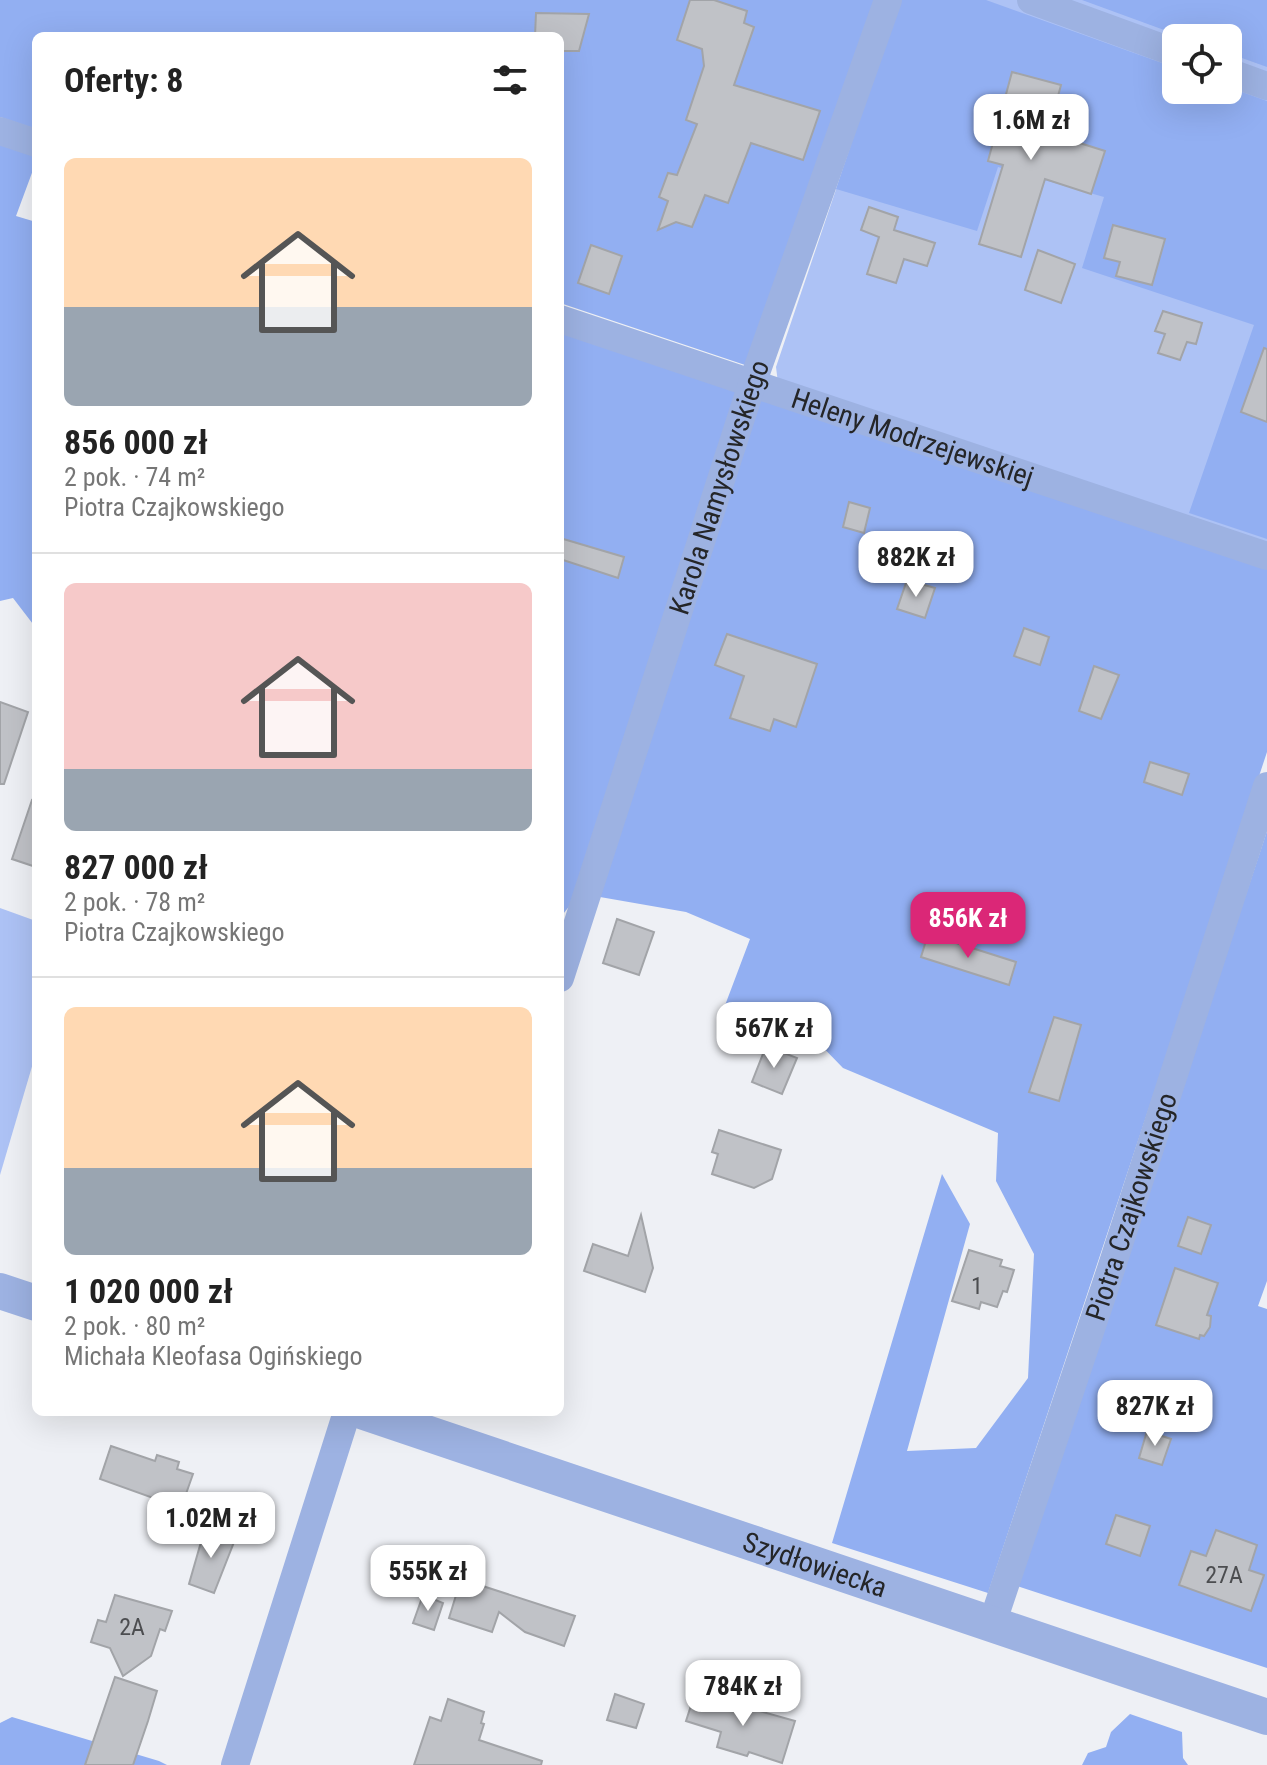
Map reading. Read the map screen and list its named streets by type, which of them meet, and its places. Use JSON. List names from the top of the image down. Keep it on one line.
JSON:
{"streets":{"street":["Heleny Modrzejewskiej","Karola Namysłowskiego","Piotra Czajkowskiego","Szydłowiecka"]},"crossings":[["Heleny Modrzejewskiej","Karola Namysłowskiego"],["Piotra Czajkowskiego","Szydłowiecka"]],"house_numbers":["1","27A","2A"],"page":{"heading":"Oferty: 8","price":["1.6M zł","882K zł","856K zł","567K zł","827K zł","1.02M zł","555K zł","784K zł"],"list":[{"name":"856 000 zł","note":"2 pok. · 74 m² · Piotra Czajkowskiego"},{"name":"827 000 zł","note":"2 pok. · 78 m² · Piotra Czajkowskiego"},{"name":"1 020 000 zł","note":"2 pok. · 80 m² · Michała Kleofasa Ogińskiego"}]}}
